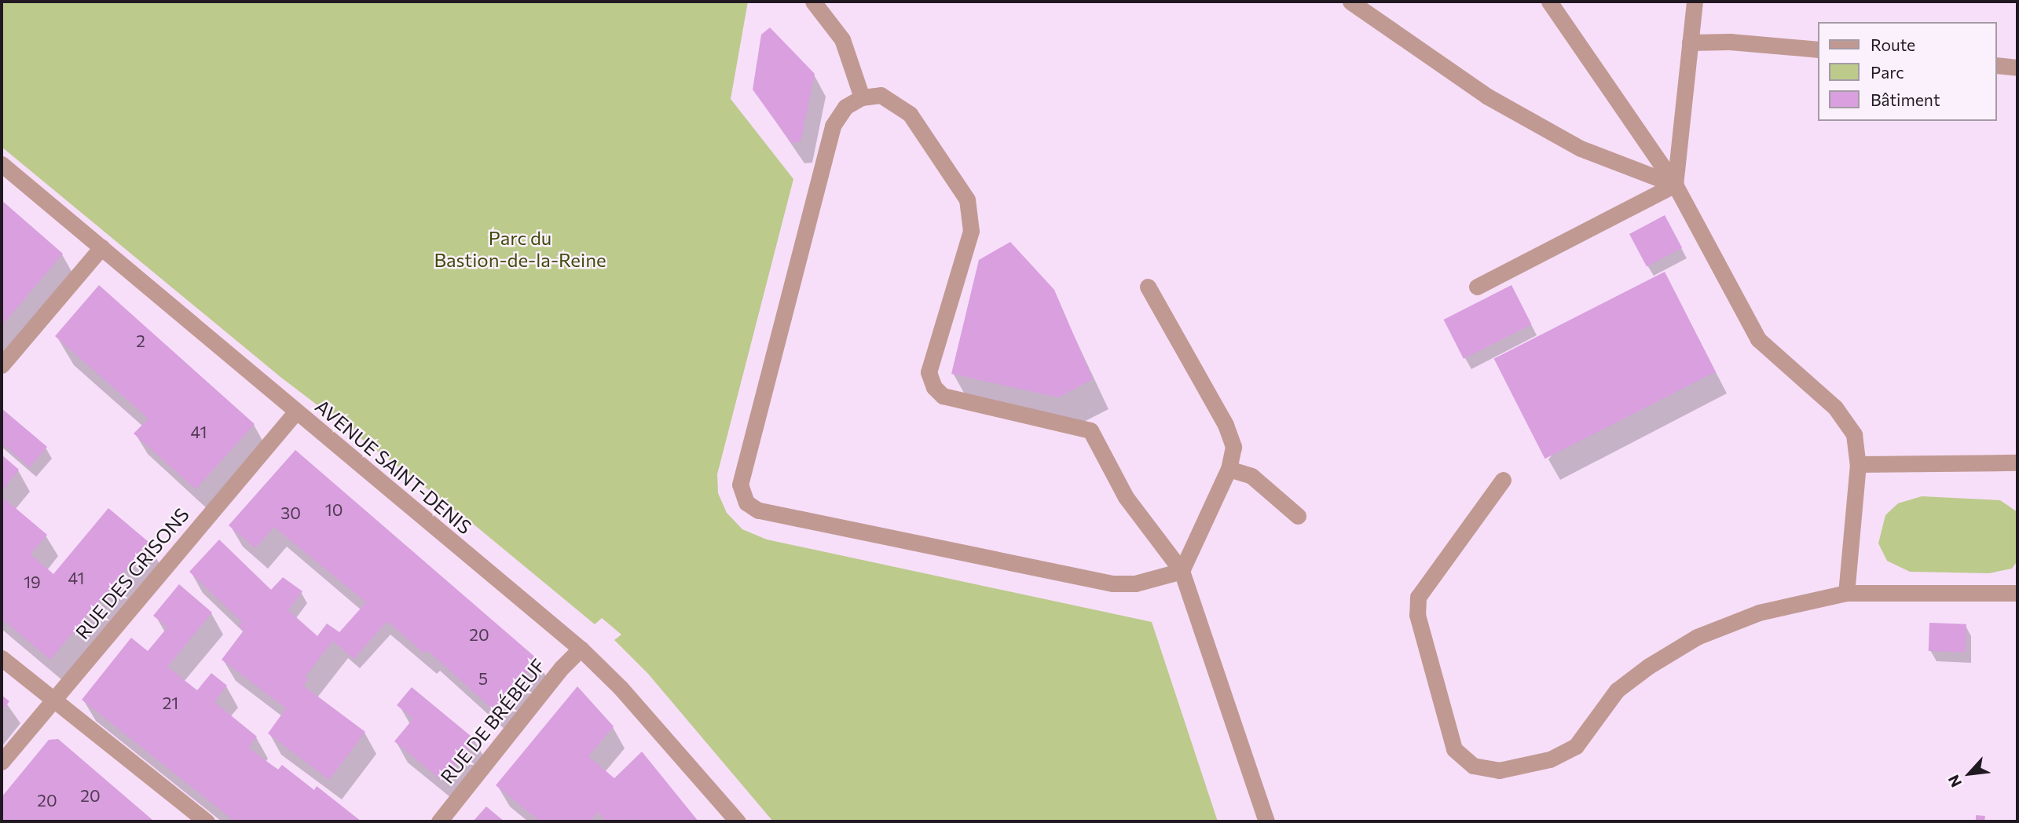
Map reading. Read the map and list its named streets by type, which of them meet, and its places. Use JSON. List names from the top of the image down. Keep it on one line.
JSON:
{"streets":{"street":["AVENUE SAINT-DENIS","RUE DES GRISONS","RUE DE BRÉBEUF"]},"crossings":[["AVENUE SAINT-DENIS","RUE DES GRISONS"],["AVENUE SAINT-DENIS","RUE DE BRÉBEUF"]],"parks":["Parc du Bastion-de-la-Reine"],"house_numbers":["2","41","10","30","41","19","20","5","21","20","20"],"legend":["Route","Parc","Bâtiment"],"north":"bottom left"}
